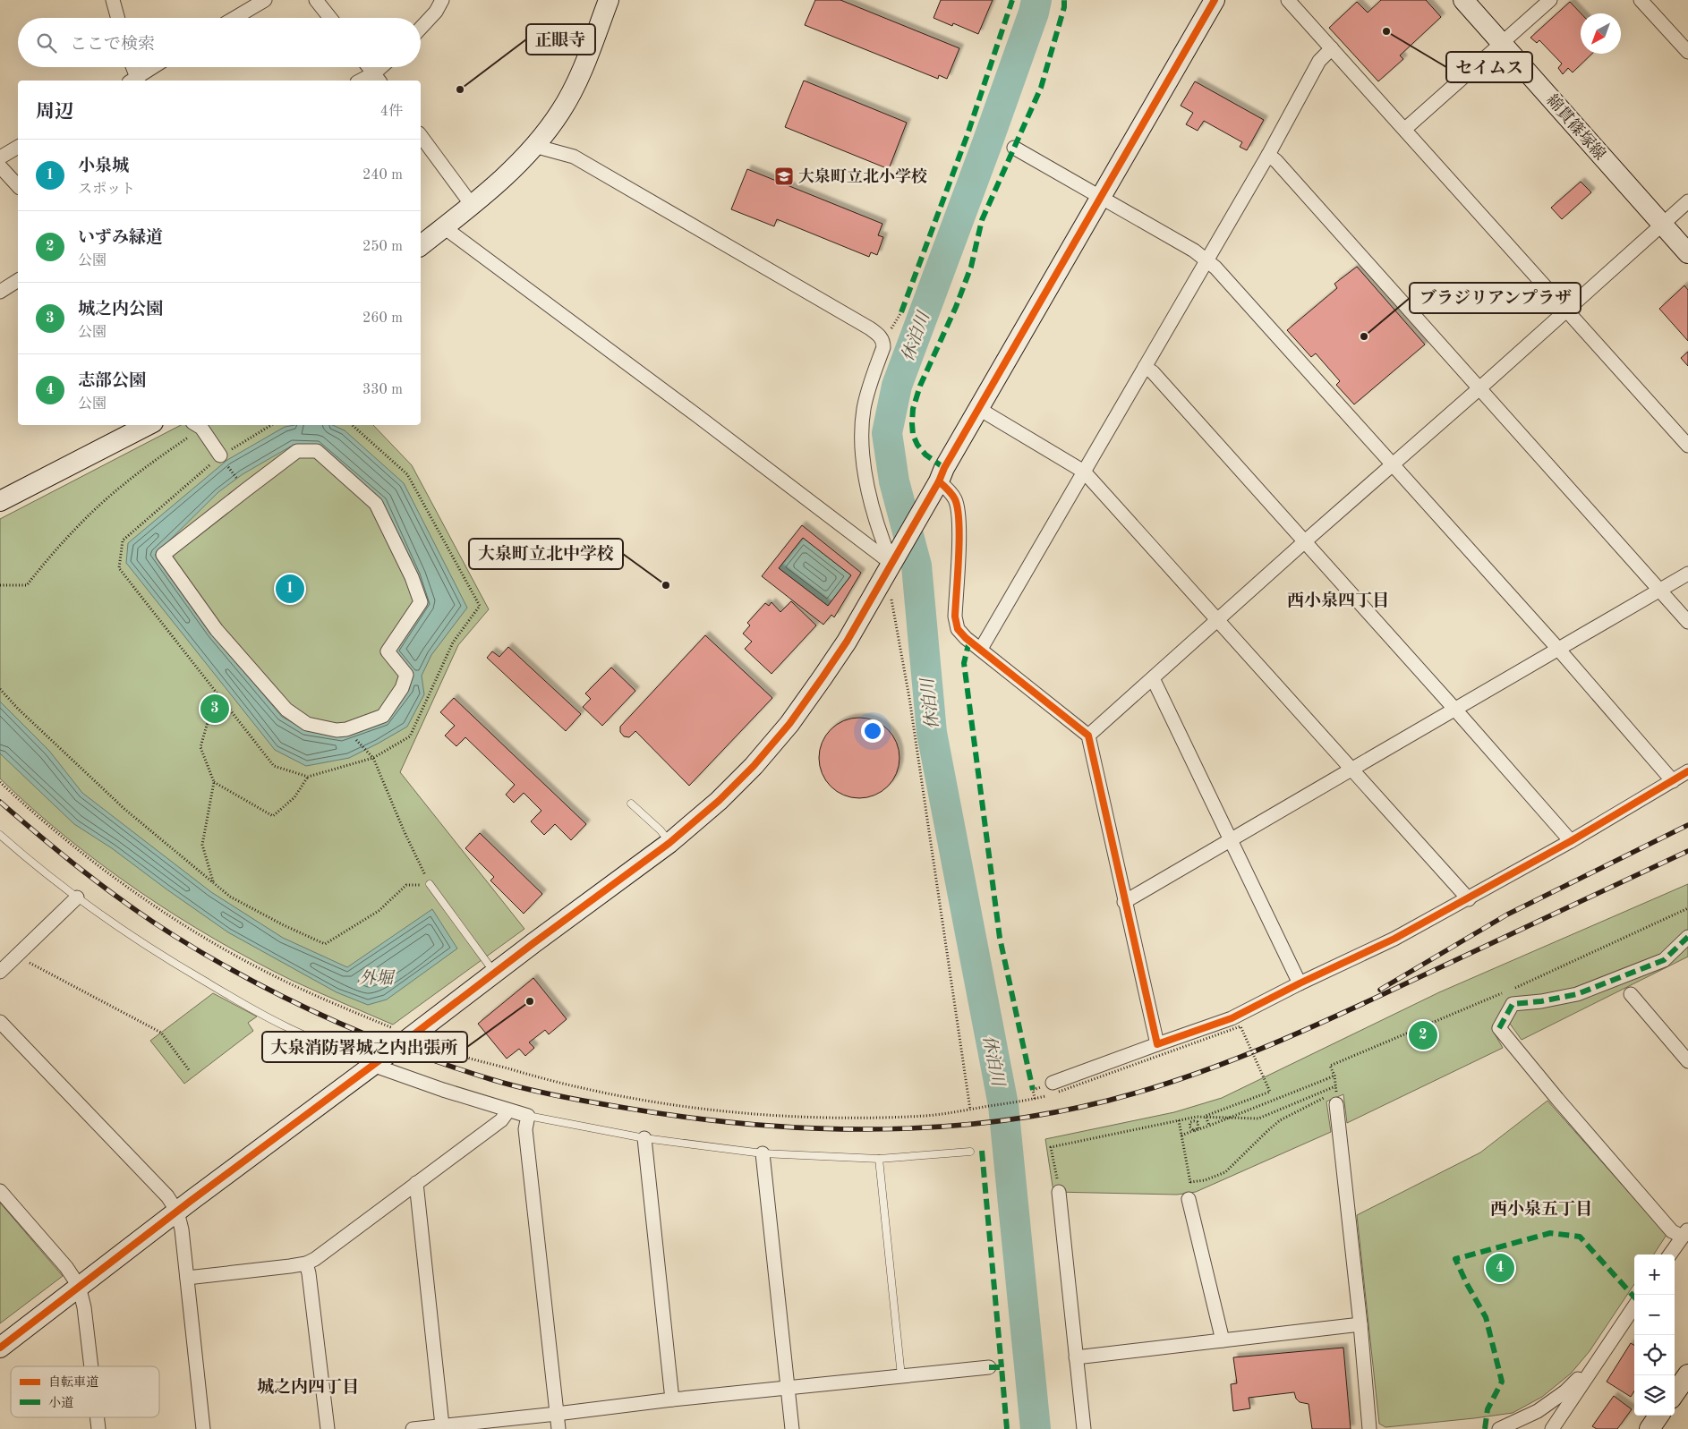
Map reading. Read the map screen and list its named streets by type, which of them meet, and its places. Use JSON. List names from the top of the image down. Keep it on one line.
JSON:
{"streets":{"street":["綿貫篠塚線"]},"districts":["西小泉四丁目","西小泉五丁目","城之内四丁目"],"water":["休泊川","外堀"],"places":{"other":["セイムス","正眼寺","ブラジリアンプラザ","大泉町立北中学校","大泉消防署城之内出張所"],"school or university":["大泉町立北小学校"]},"legend":["自転車道","小道"],"north":"bottom left","page":{"search":"ここで検索","heading":["周辺","4件"],"list":[{"mark":"1","name":"小泉城","note":"スポット","value":"240 m"},{"mark":"2","name":"いずみ緑道","note":"公園","value":"250 m"},{"mark":"3","name":"城之内公園","note":"公園","value":"260 m"},{"mark":"4","name":"志部公園","note":"公園","value":"330 m"}],"pins":["1","3","2","4"],"map_buttons":["+","−"]}}
